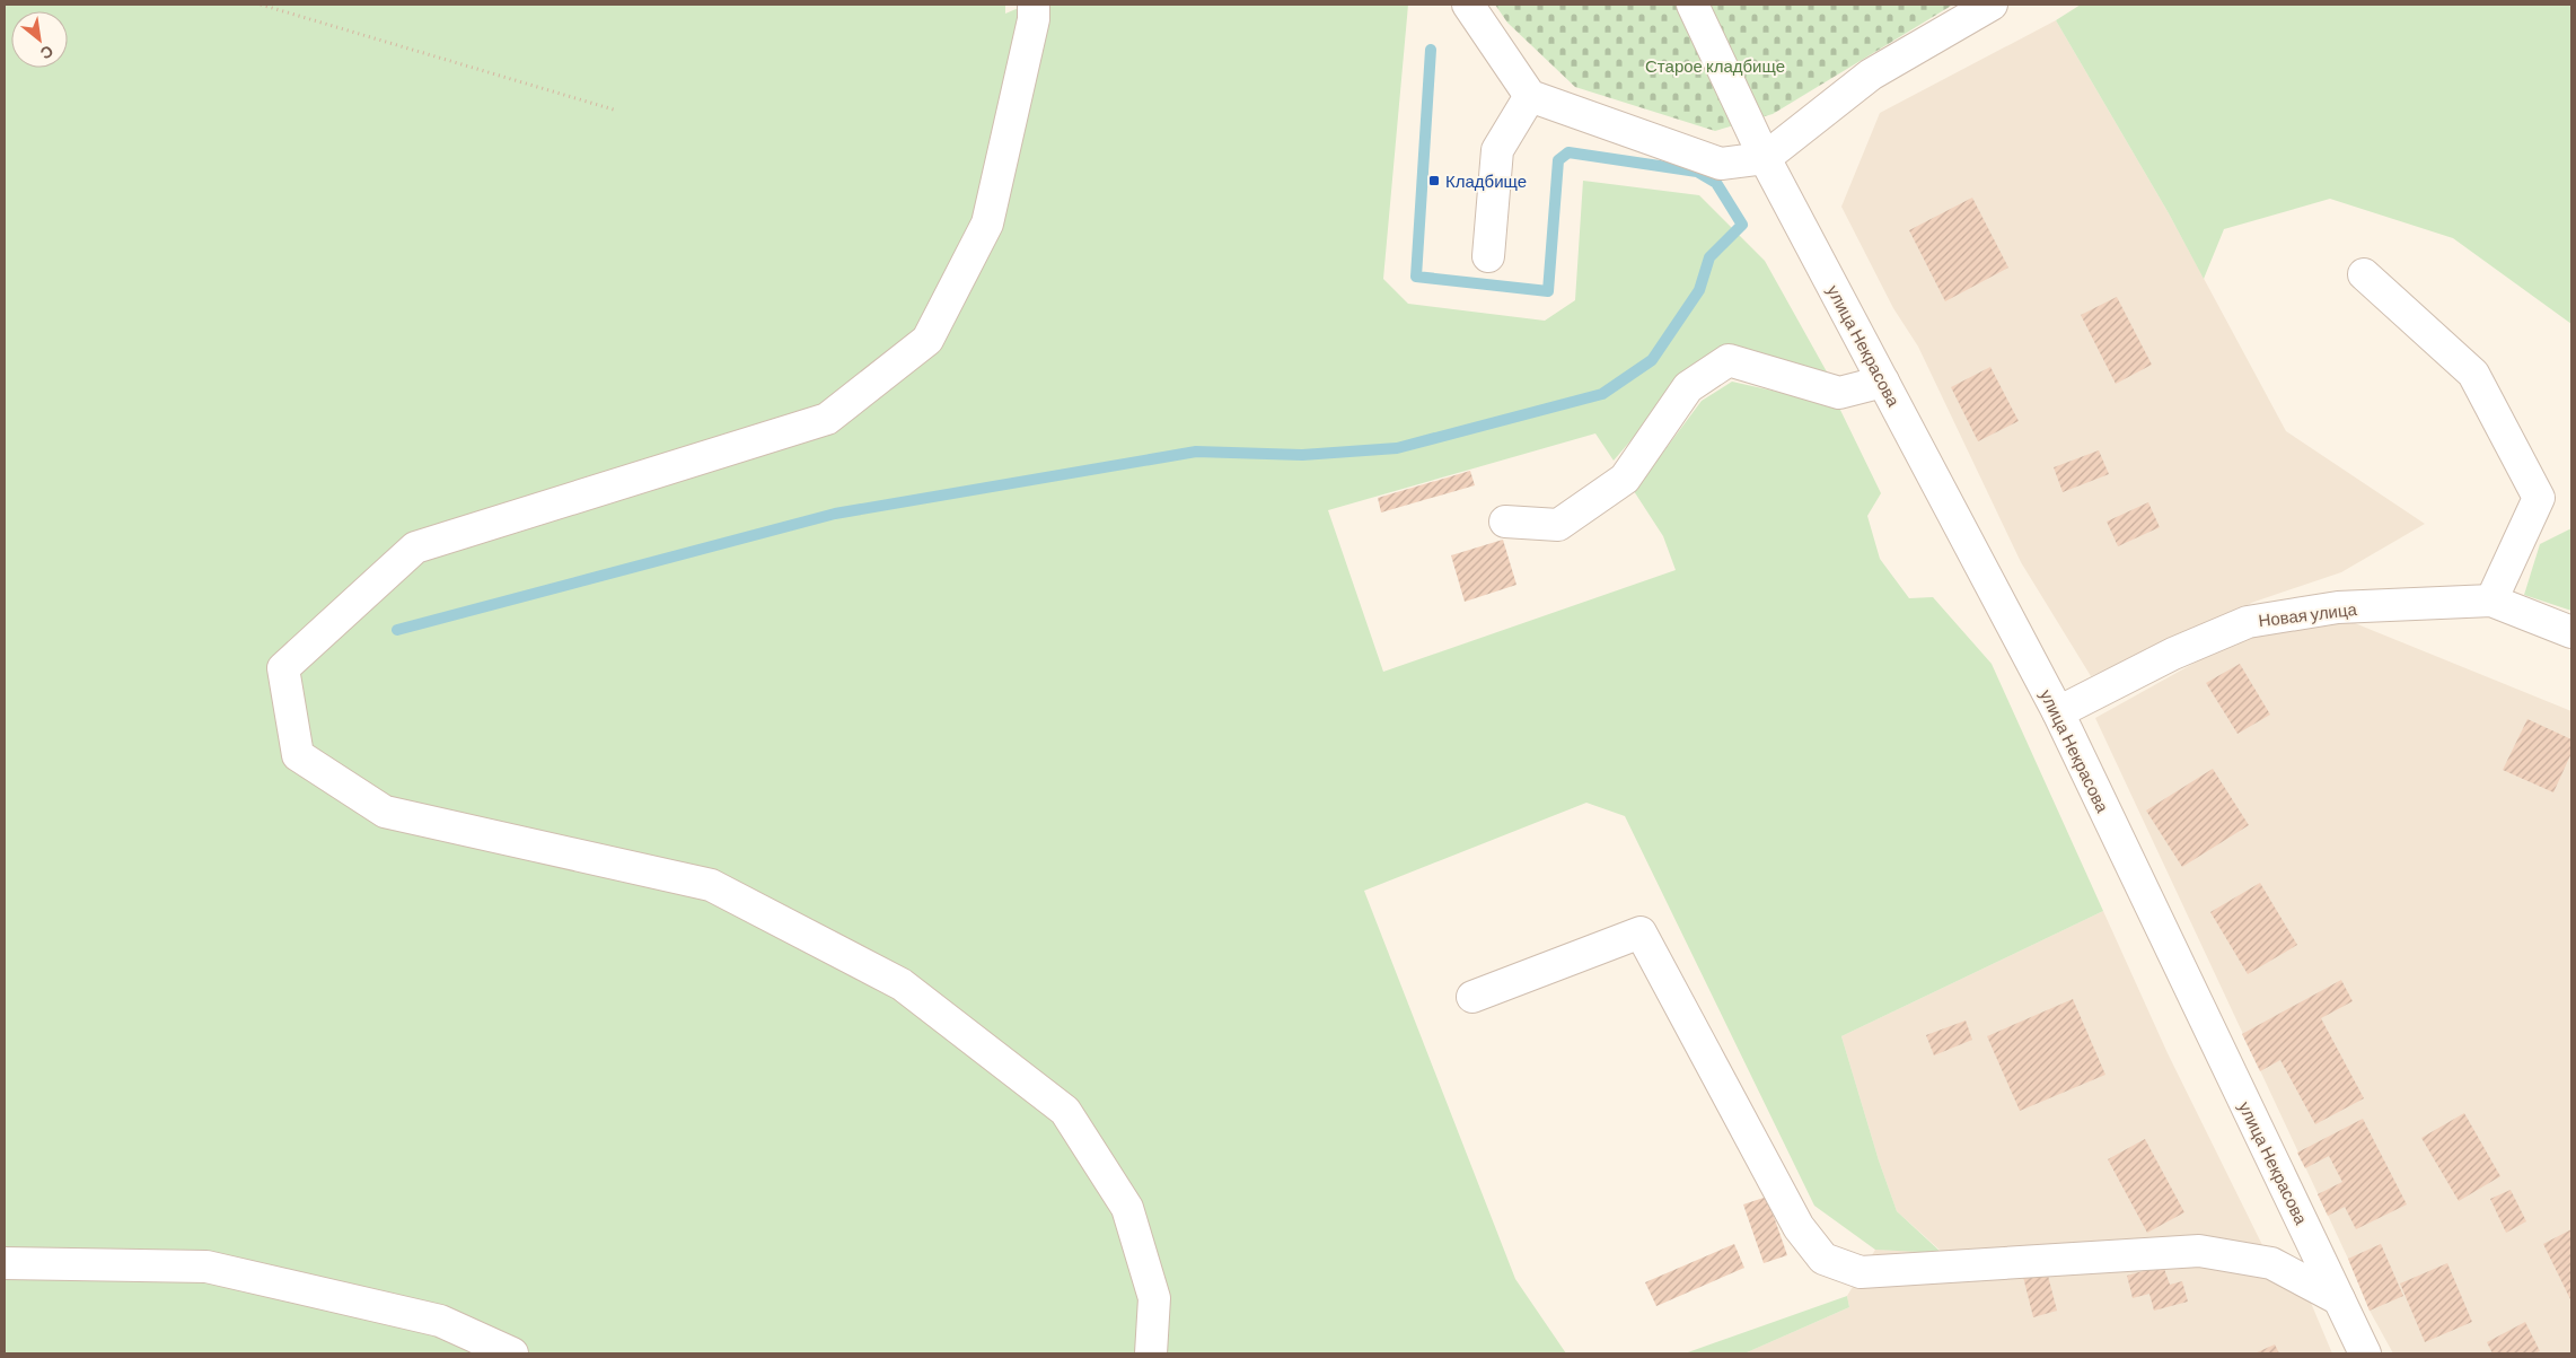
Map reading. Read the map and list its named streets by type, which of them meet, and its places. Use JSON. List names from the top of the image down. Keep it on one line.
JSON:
{"streets":{"street":["улица Некрасова","Новая улица"]},"crossings":[["улица Некрасова","Новая улица"]],"parks":["Старое кладбище"],"places":{"transit":["Кладбище"]},"north":"bottom right"}
